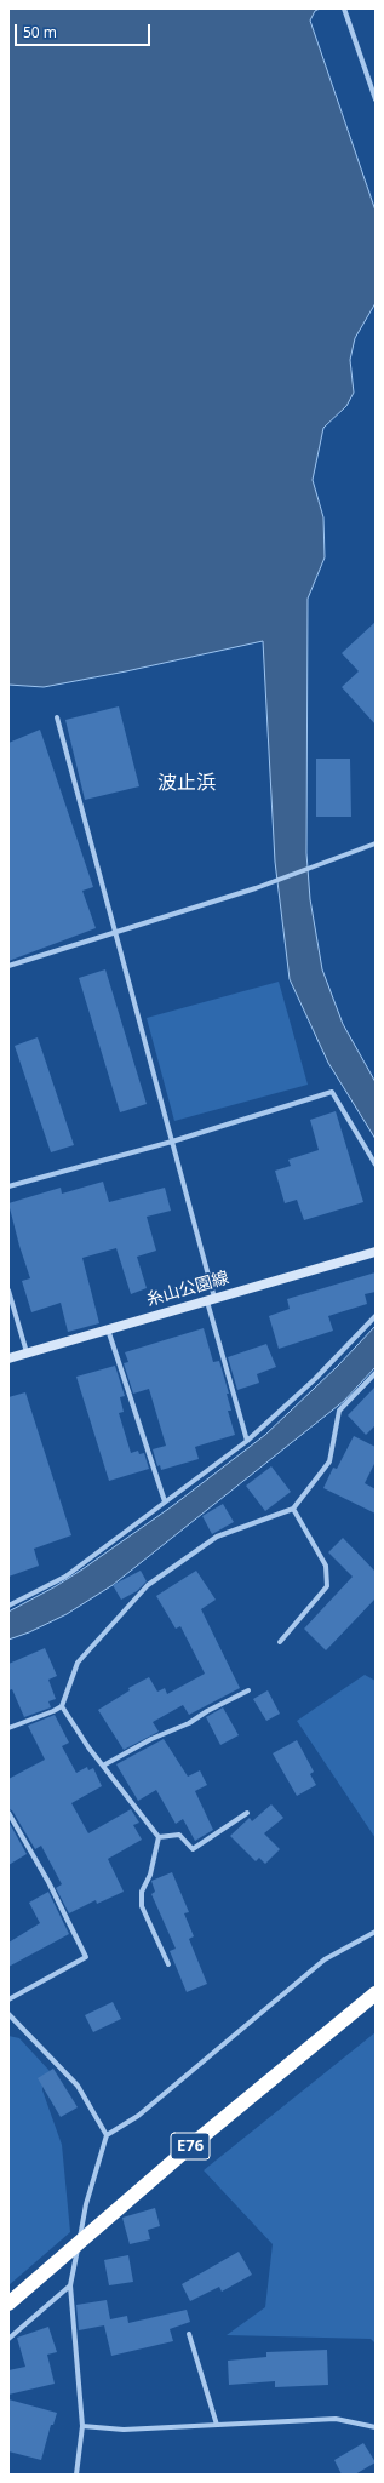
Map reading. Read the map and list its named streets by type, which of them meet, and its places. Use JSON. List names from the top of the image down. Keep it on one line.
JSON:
{"streets":{"highway":["E76"],"main road":["糸山公園線"]},"districts":["波止浜"],"scale_bar":"50 m"}
